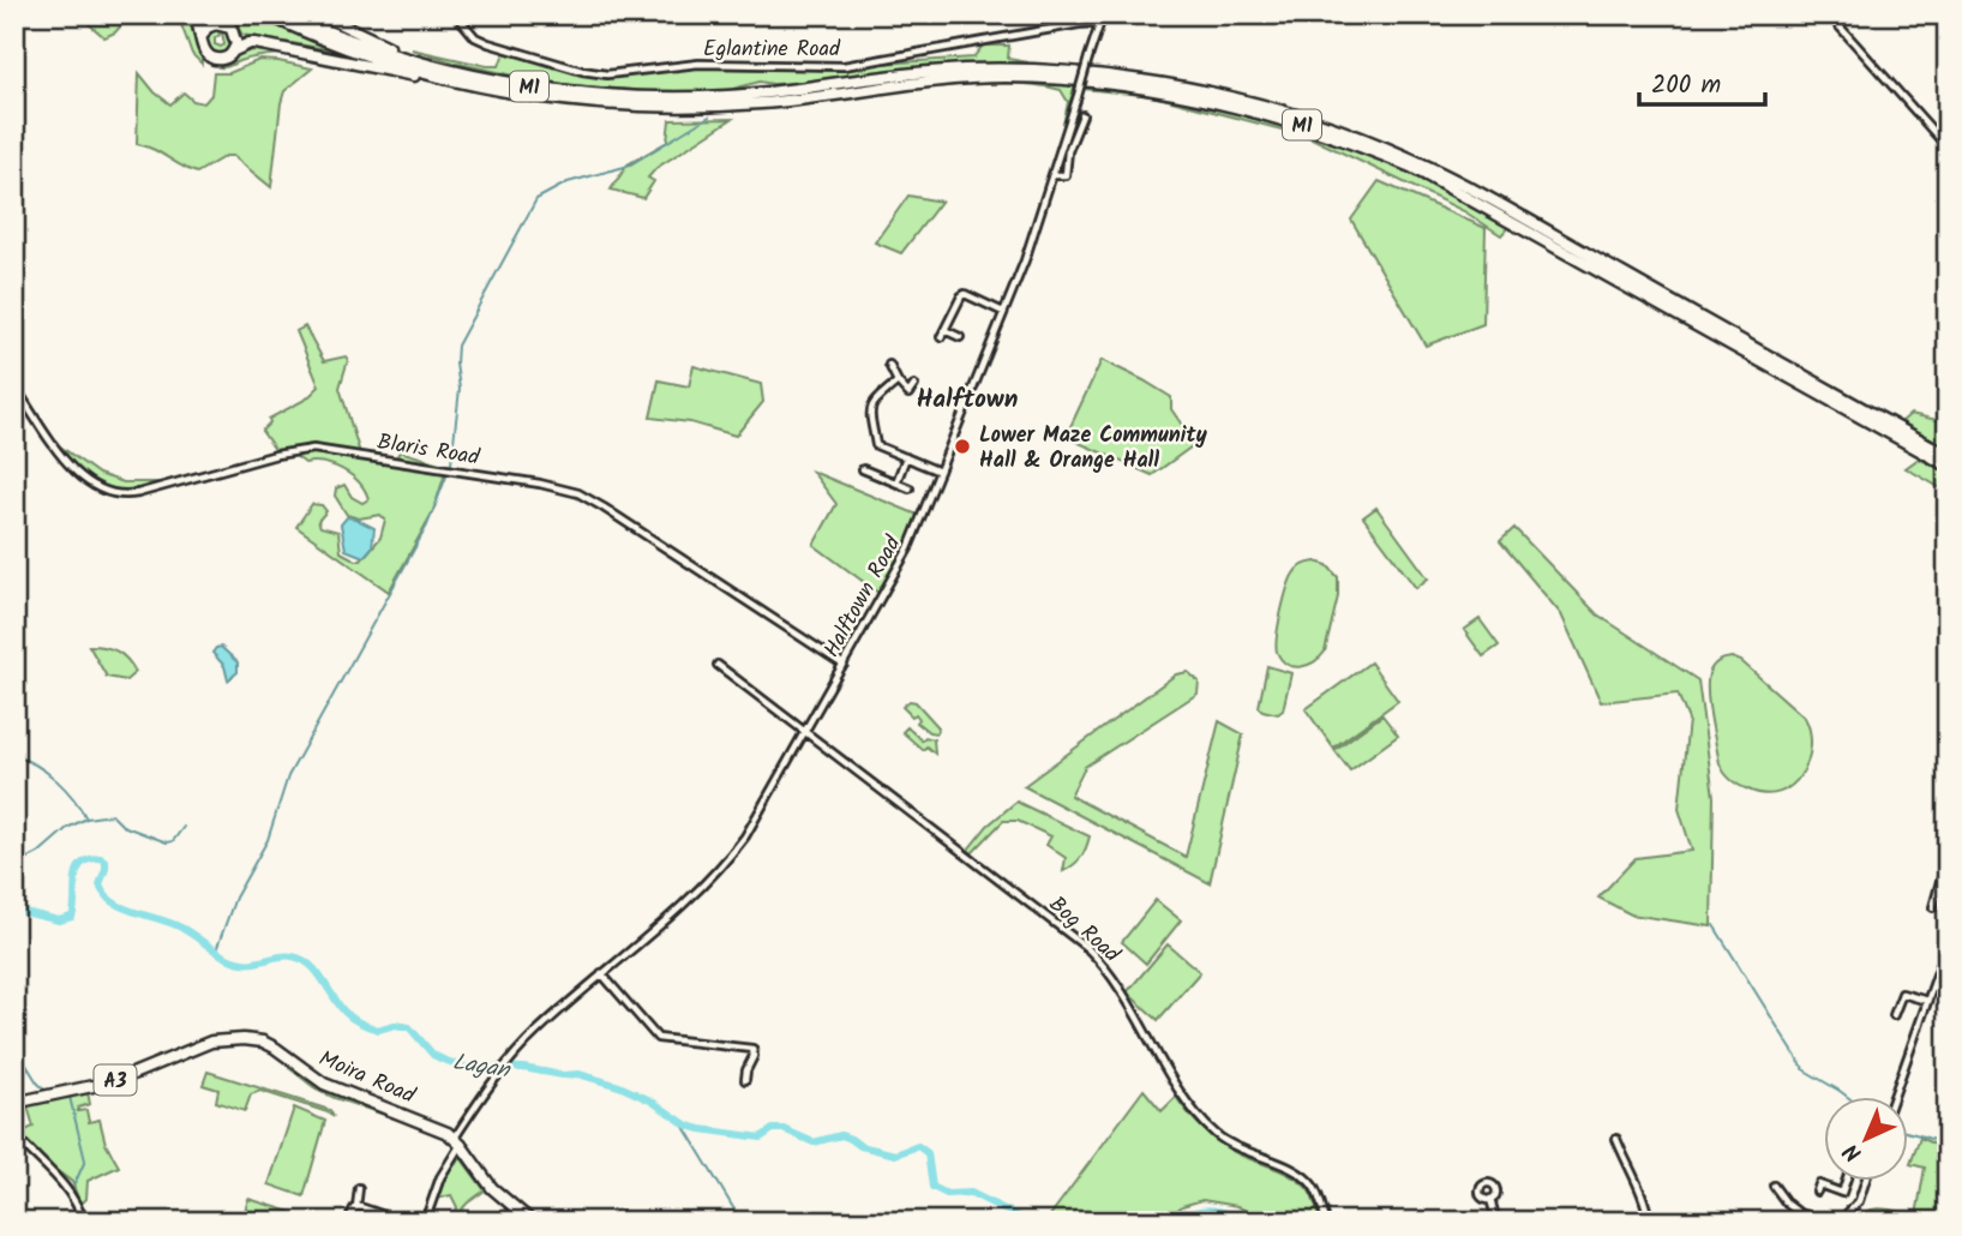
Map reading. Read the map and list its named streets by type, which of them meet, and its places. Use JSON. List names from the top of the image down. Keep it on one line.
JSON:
{"streets":{"highway":["M1","Moira Road","A3"],"street":["Eglantine Road","Blaris Road","Halftown Road","Bog Road"]},"crossings":[["Eglantine Road","Halftown Road"],["Blaris Road","Halftown Road"],["Halftown Road","Bog Road"],["Halftown Road","Moira Road"]],"districts":["Halftown"],"water":["Lagan"],"places":["Lower Maze Community Hall & Orange Hall"],"scale_bar":"200 m","north":"bottom left"}
